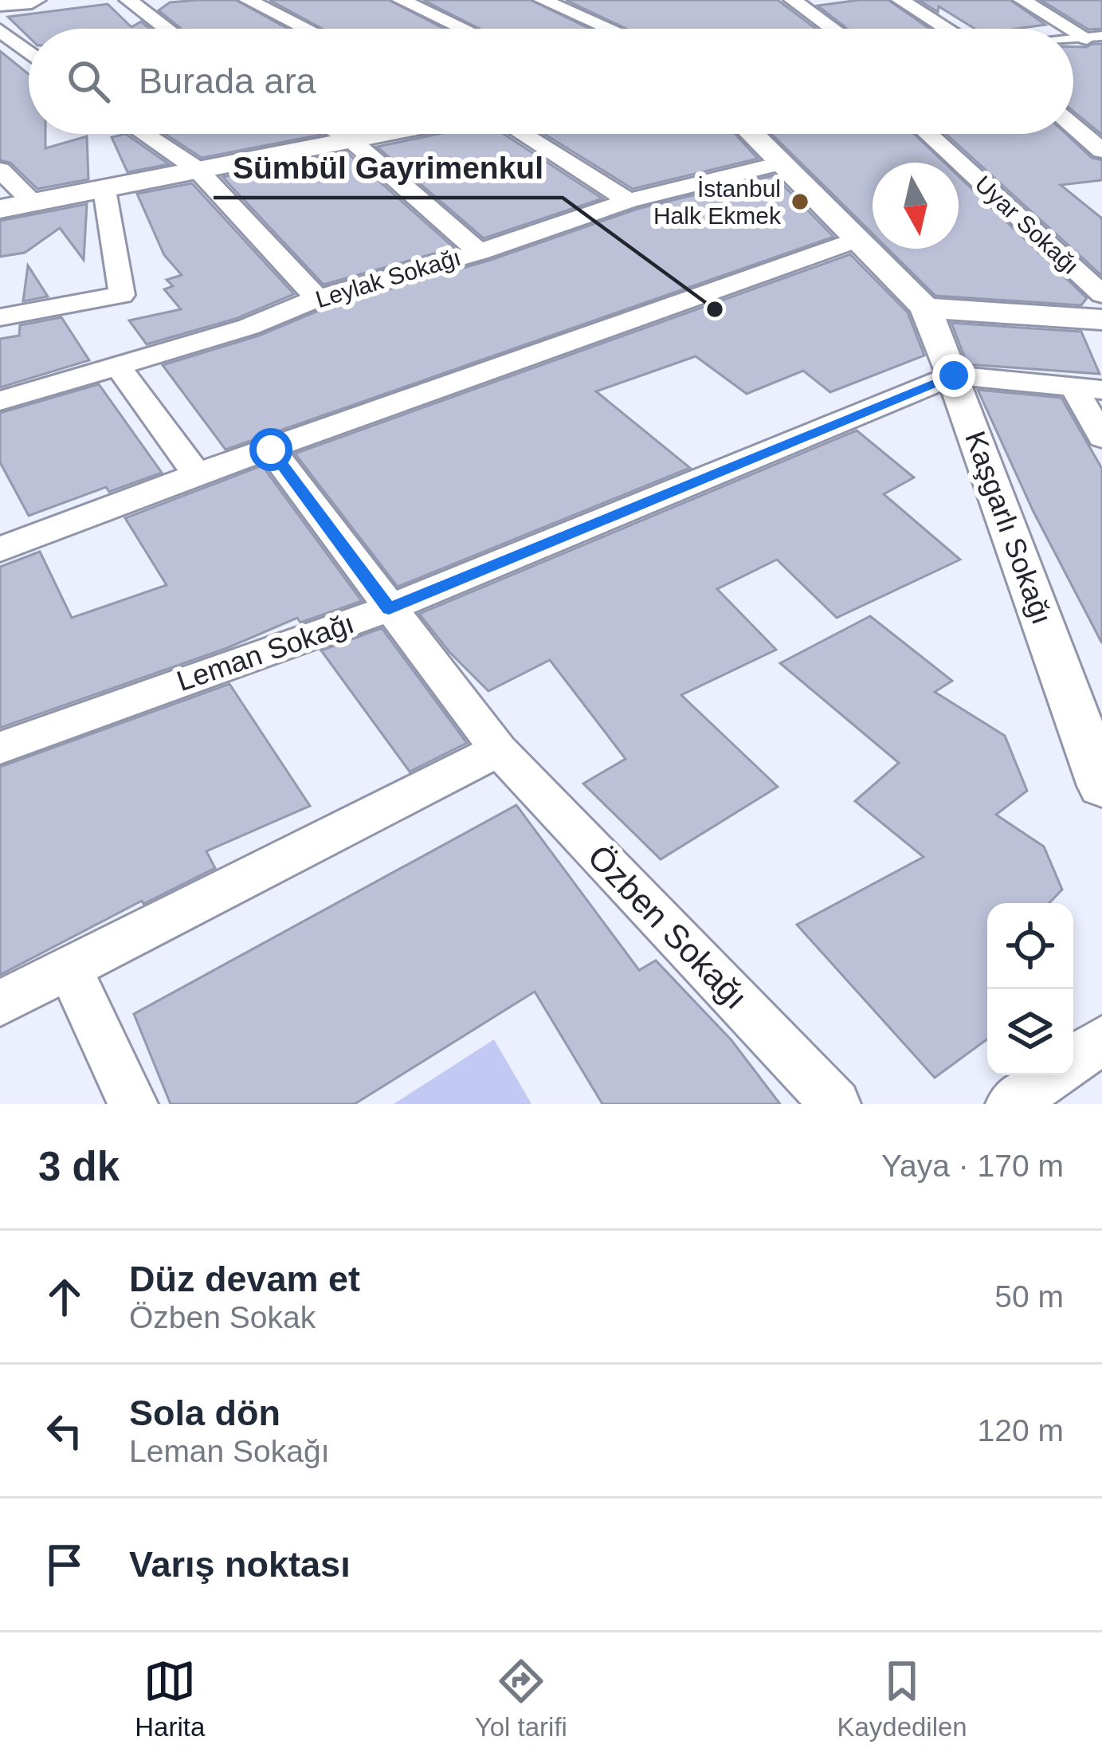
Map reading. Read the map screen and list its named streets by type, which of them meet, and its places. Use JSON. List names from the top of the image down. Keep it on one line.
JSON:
{"streets":{"street":["Uyar Sokağı","Leylak Sokağı","Kaşgarlı Sokağı","Leman Sokağı","Özben Sokağı"]},"crossings":[["Leylak Sokağı","Kaşgarlı Sokağı"],["Kaşgarlı Sokağı","Leman Sokağı"],["Leman Sokağı","Özben Sokağı"]],"places":["İstanbul Halk Ekmek","Sümbül Gayrimenkul"],"north":"bottom","page":{"search":"Burada ara","heading":["3 dk","Yaya · 170 m"],"list":[["Düz devam et","Özben Sokak","50 m"],["Sola dön","Leman Sokağı","120 m"],"Varış noktası"],"nav":["Harita","Yol tarifi","Kaydedilen"]}}
